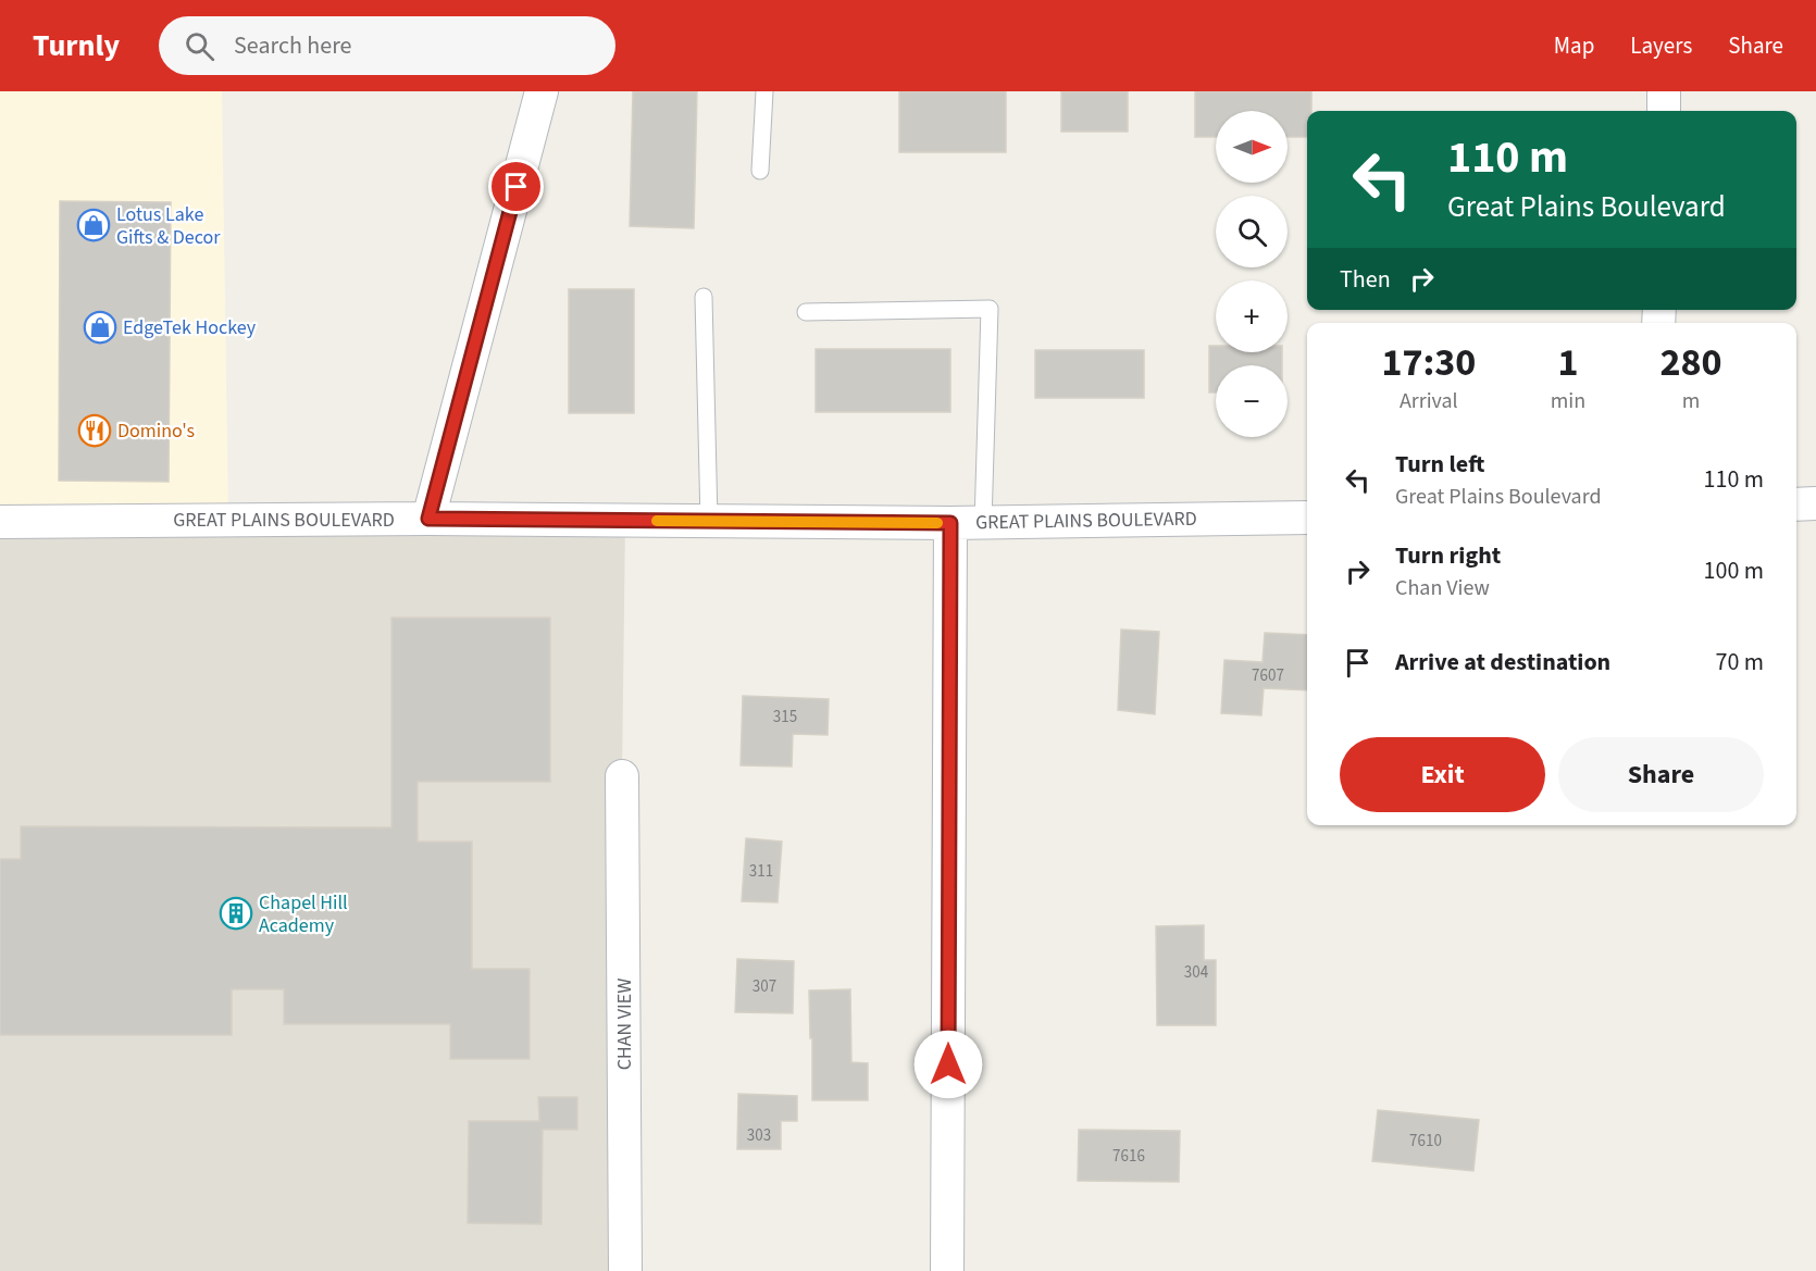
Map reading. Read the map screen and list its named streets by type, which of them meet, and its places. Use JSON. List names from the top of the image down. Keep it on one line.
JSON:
{"streets":{"street":["GREAT PLAINS BOULEVARD","CHAN VIEW"]},"places":{"shop":["Lotus Lake Gifts & Decor","EdgeTek Hockey"],"restaurant":["Domino's"],"building":["Chapel Hill Academy"]},"house_numbers":["7607","315","311","304","307","303","7610","7616"],"north":"right","page":{"header":"Turnly","search":"Search here","nav":["Map","Layers","Share"],"map_buttons":["+","−"],"turn":["110 m","Great Plains Boulevard"],"then":"Then","eta":["17:30","Arrival","1","min","280","m"],"list":[{"name":"Turn left","note":"Great Plains Boulevard","value":"110 m"},{"name":"Turn right","note":"Chan View","value":"100 m"},{"name":"Arrive at destination","value":"70 m"}],"buttons":["Exit","Share"]}}
